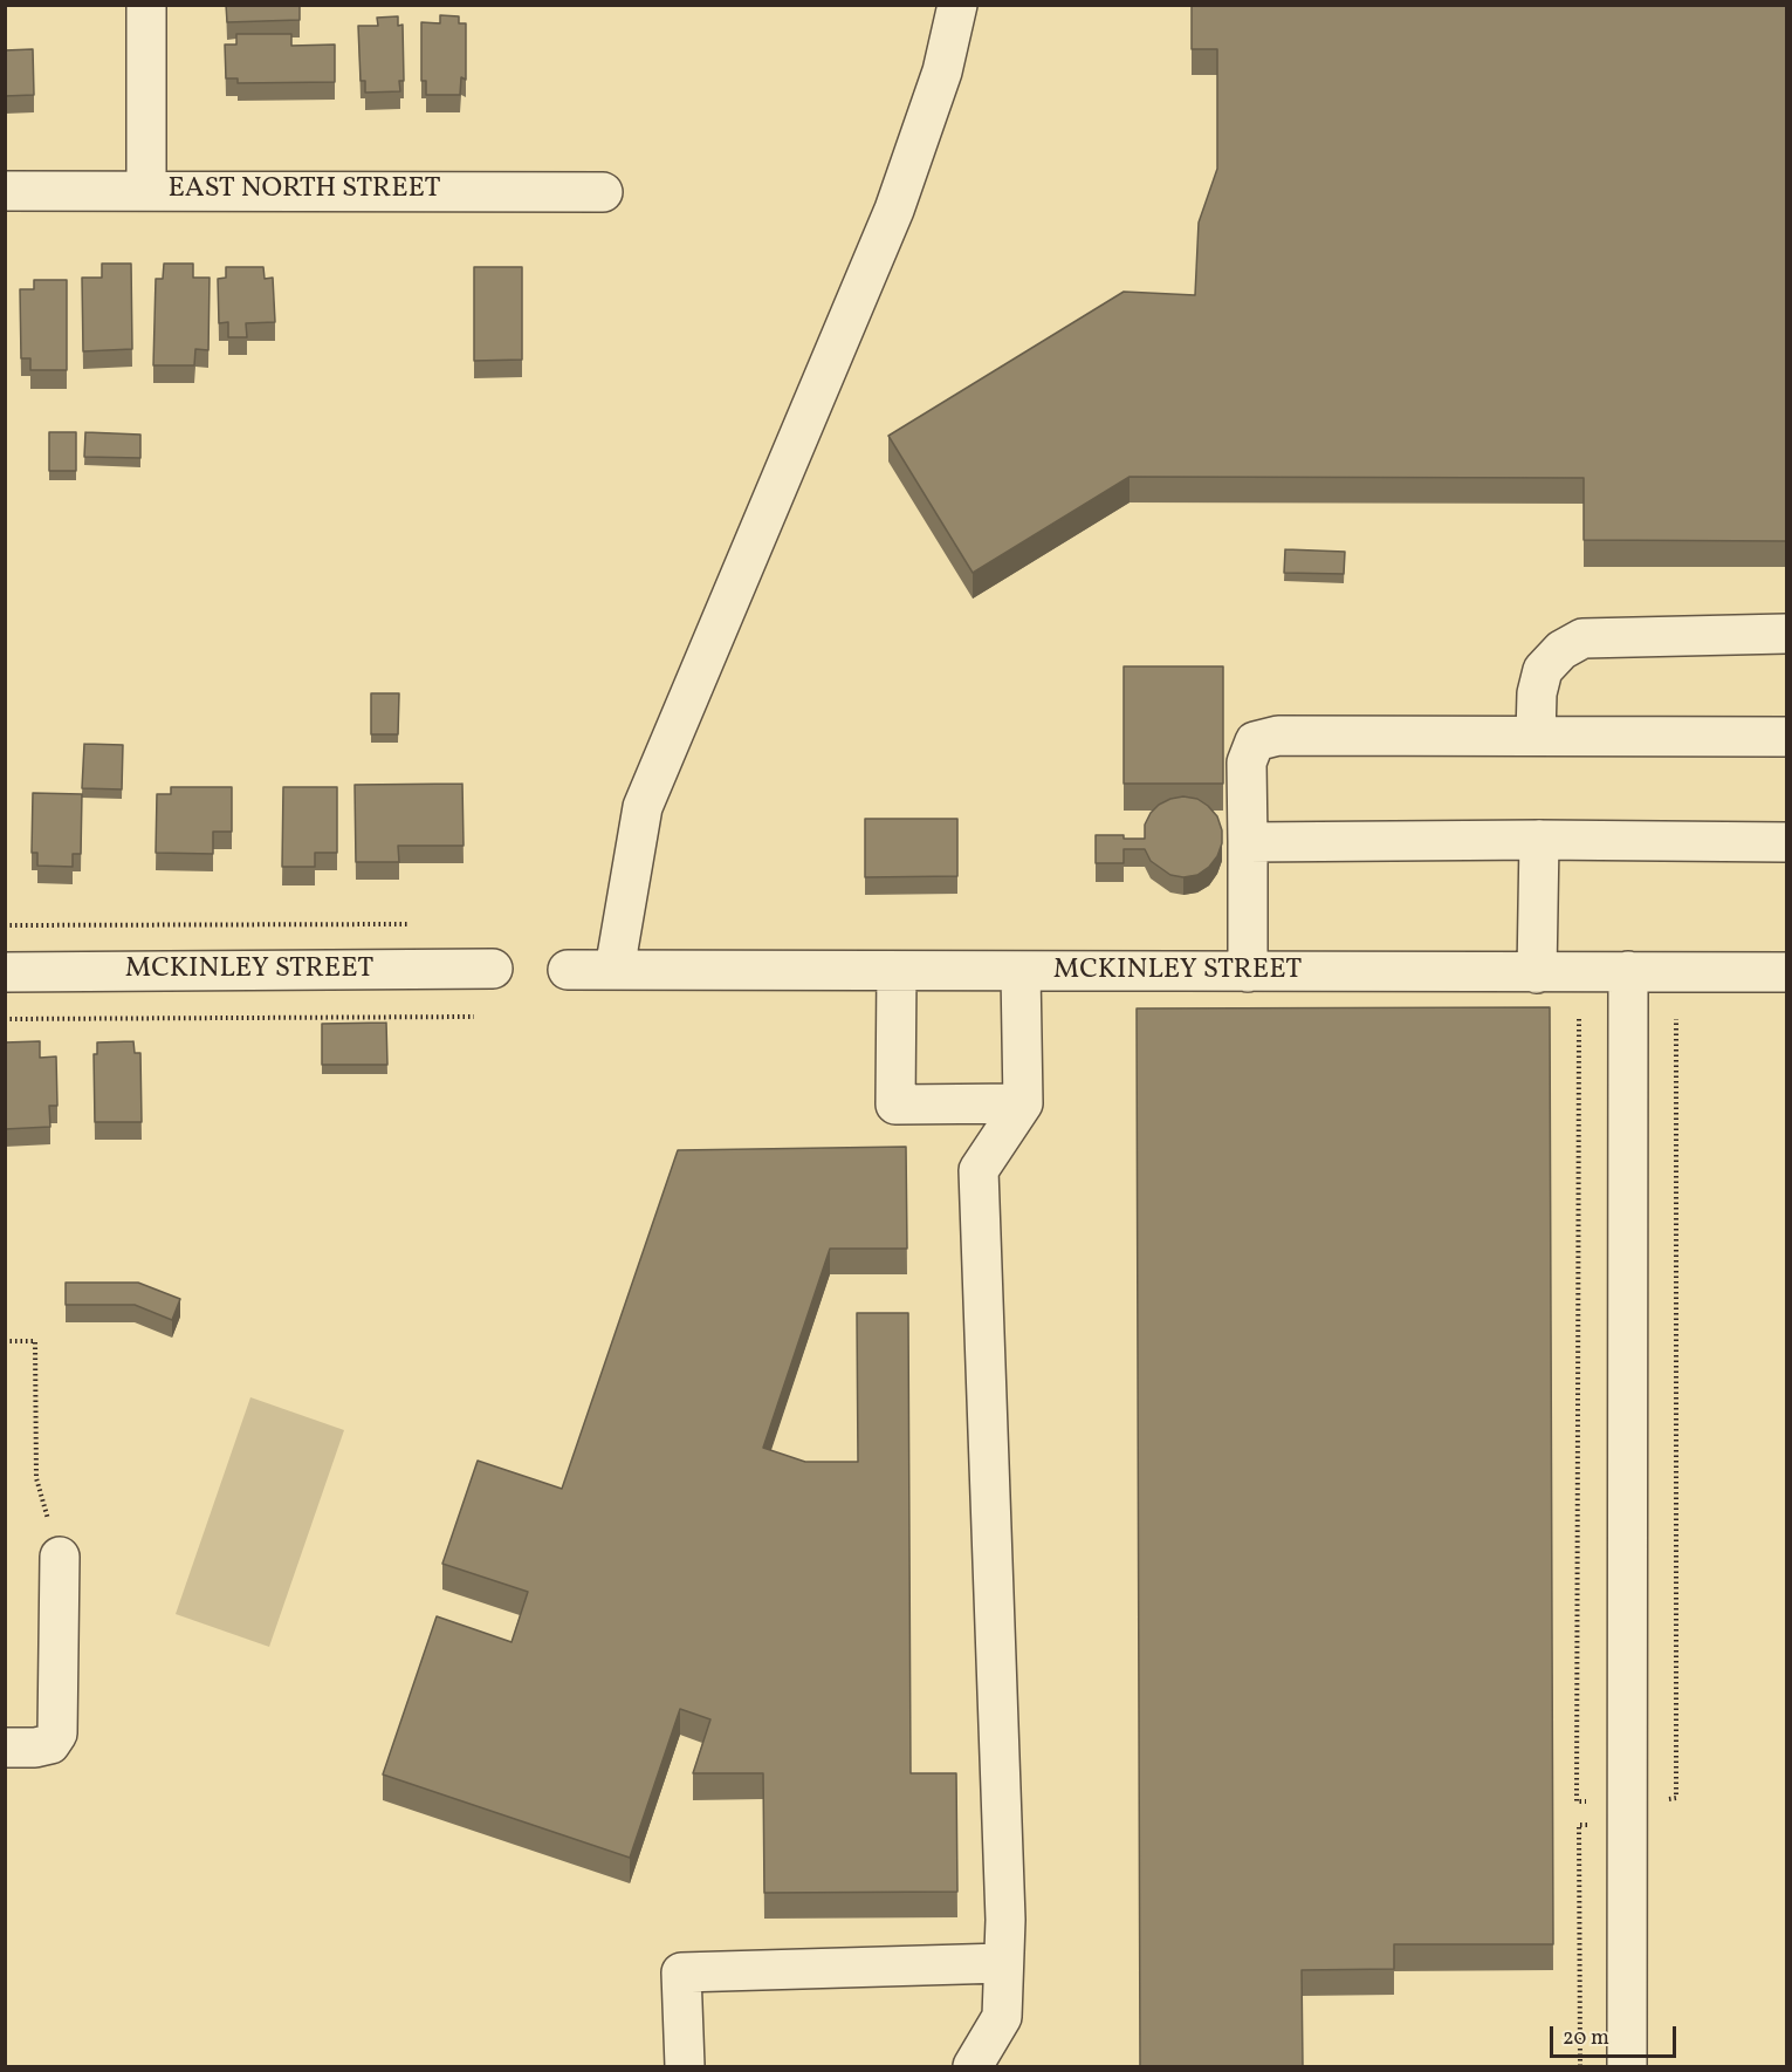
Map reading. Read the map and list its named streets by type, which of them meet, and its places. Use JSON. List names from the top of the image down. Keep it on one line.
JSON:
{"streets":{"street":["EAST NORTH STREET","MCKINLEY STREET"]},"scale_bar":"20 m"}
